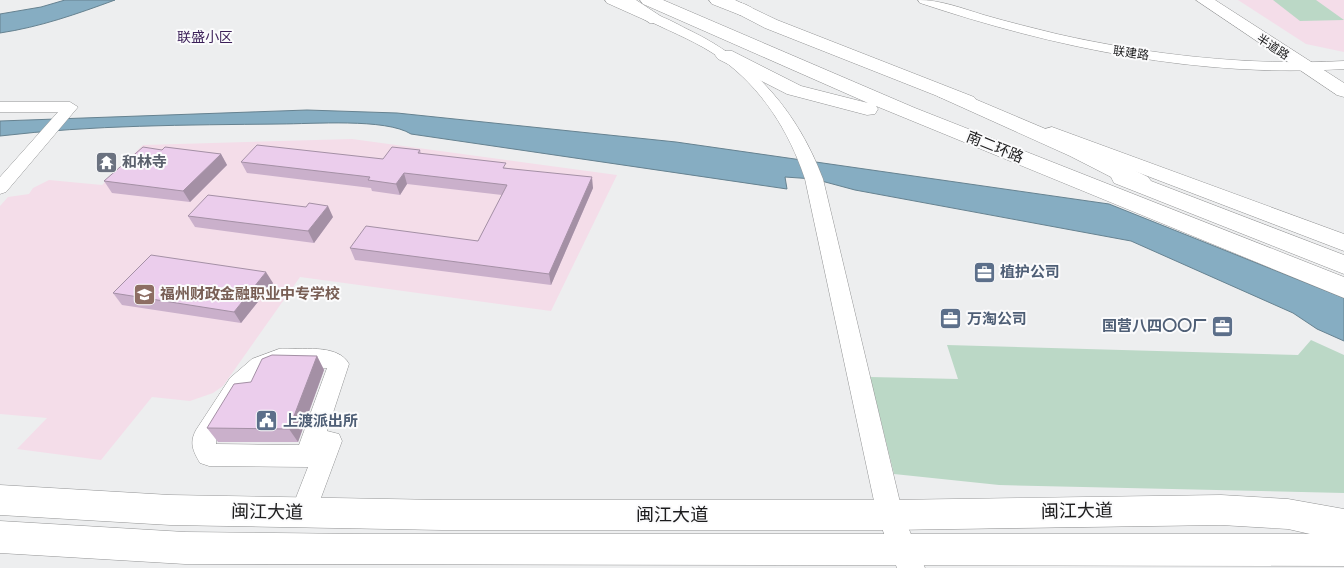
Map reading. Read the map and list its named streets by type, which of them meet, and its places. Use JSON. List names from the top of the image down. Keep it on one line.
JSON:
{"streets":{"highway":["南二环路"],"main road":["半道路","闽江大道"],"street":["联建路"]},"crossings":[["半道路","联建路"]],"districts":["联盛小区"],"places":{"temple":["和林寺"],"office":["植护公司","万淘公司","国营八四〇〇厂"],"school or university":["福州财政金融职业中专学校"],"public building":["上渡派出所"]}}
